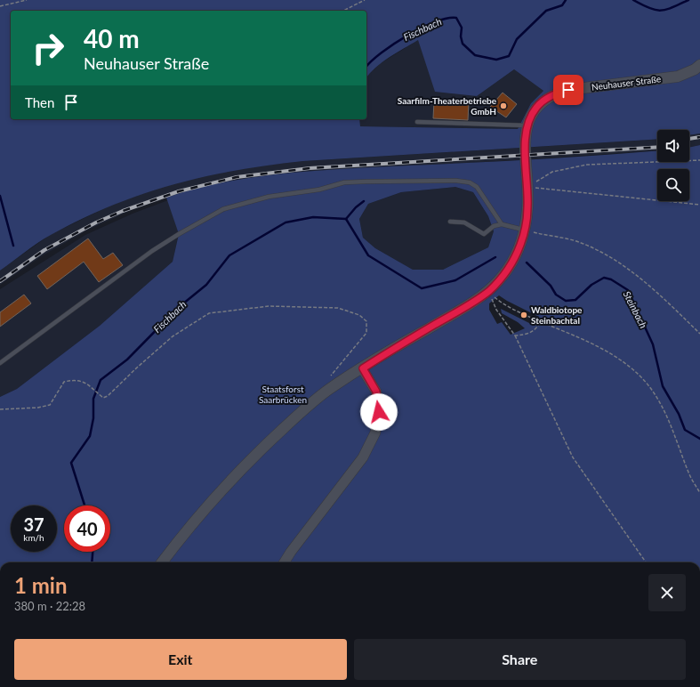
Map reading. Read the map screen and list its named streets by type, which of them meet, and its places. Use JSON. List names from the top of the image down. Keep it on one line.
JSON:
{"streets":{"main road":["Neuhauser Straße"]},"water":["Fischbach","Steinbach"],"parks":["Staatsforst Saarbrücken"],"places":["Saarfilm-Theaterbetriebe GmbH","Waldbiotope Steinbachtal"],"page":{"turn":["40 m","Neuhauser Straße"],"then":"Then","speed":"37 km/h","limit":"40","heading":["1 min","380 m · 22:28"],"buttons":["Exit","Share"]}}
